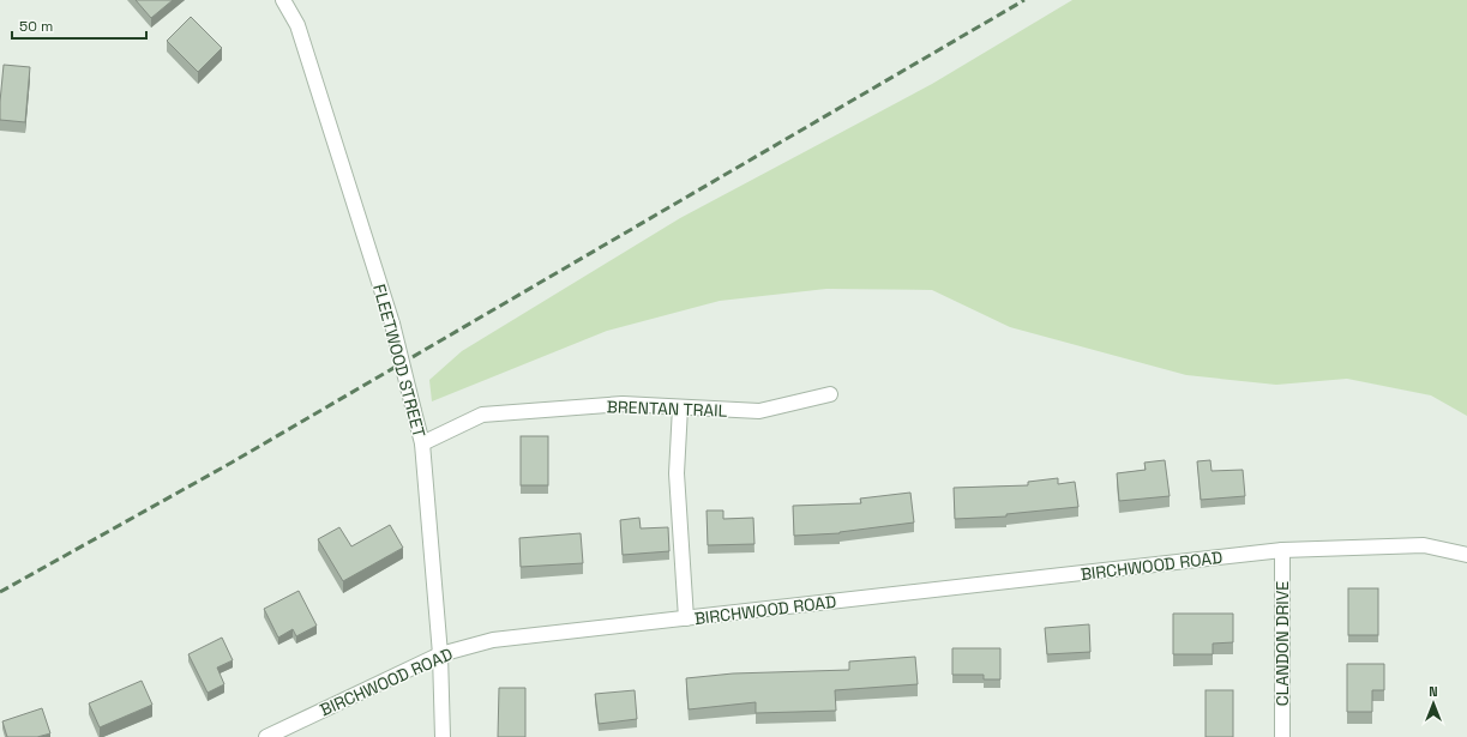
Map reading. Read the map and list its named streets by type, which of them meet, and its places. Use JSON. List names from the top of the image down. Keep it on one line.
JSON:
{"streets":{"street":["FLEETWOOD STREET","BRENTAN TRAIL","BIRCHWOOD ROAD","CLANDON DRIVE"]},"crossings":[["FLEETWOOD STREET","BRENTAN TRAIL"],["FLEETWOOD STREET","BIRCHWOOD ROAD"],["BIRCHWOOD ROAD","CLANDON DRIVE"]],"scale_bar":"50 m","north":"top"}
